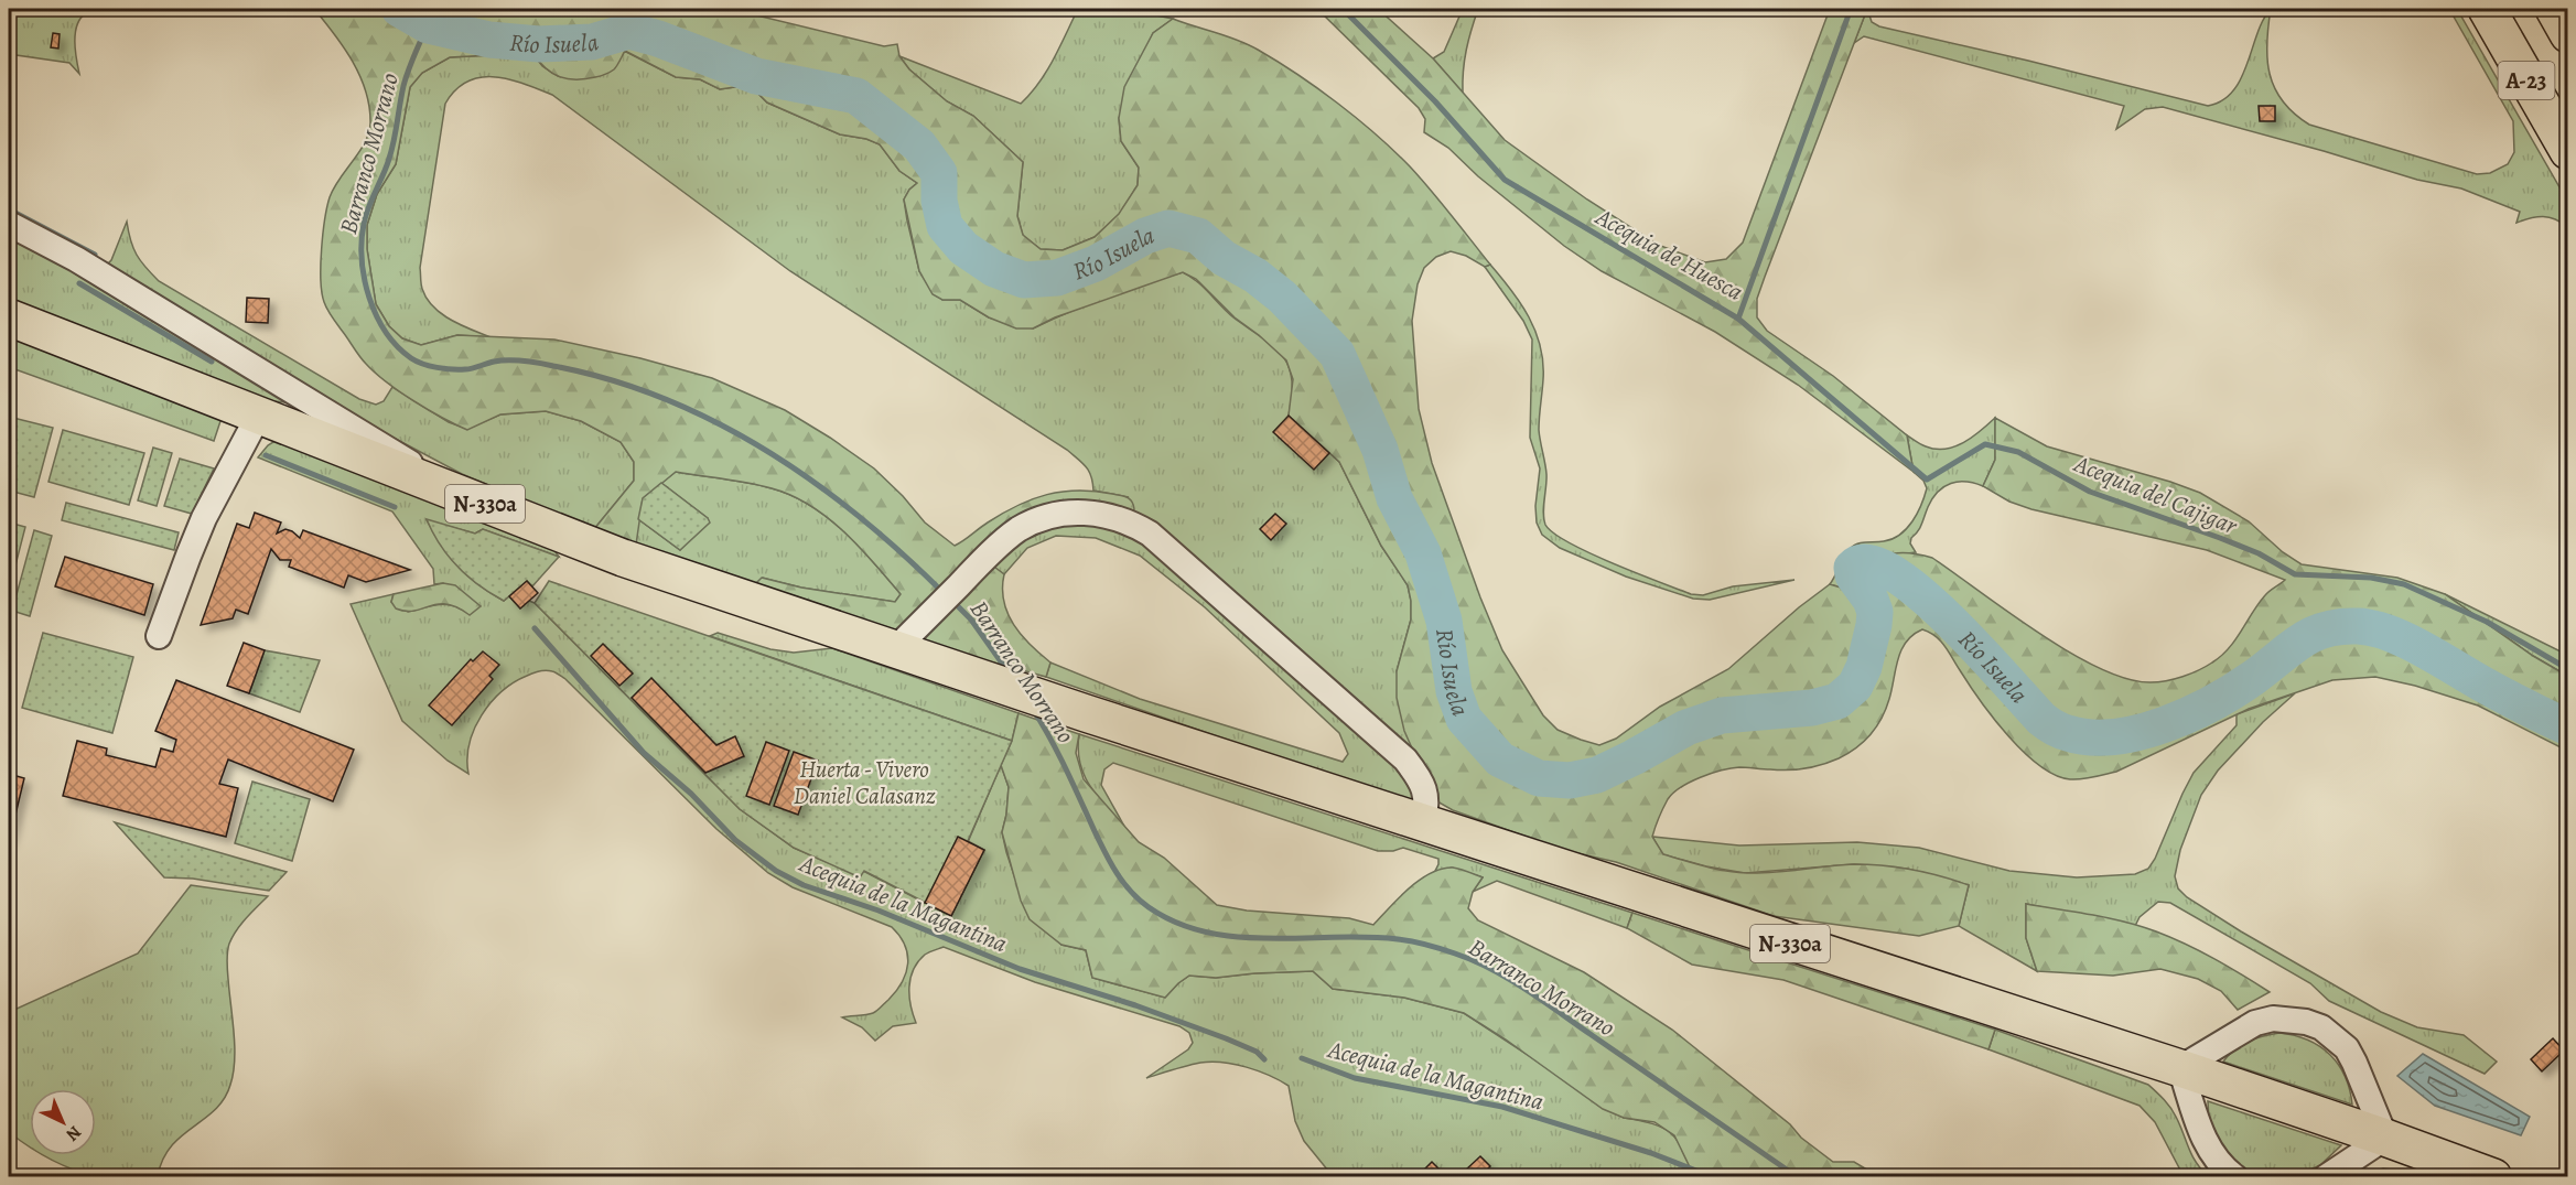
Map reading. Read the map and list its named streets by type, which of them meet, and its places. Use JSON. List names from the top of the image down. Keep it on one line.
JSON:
{"streets":{"highway":["A-23","N-330a"]},"water":["Río Isuela","Barranco Morrano","Acequia de Huesca","Acequia del Cajigar","Acequia de la Magantina"],"parks":["Huerta - Vivero Daniel Calasanz"],"north":"bottom right"}
